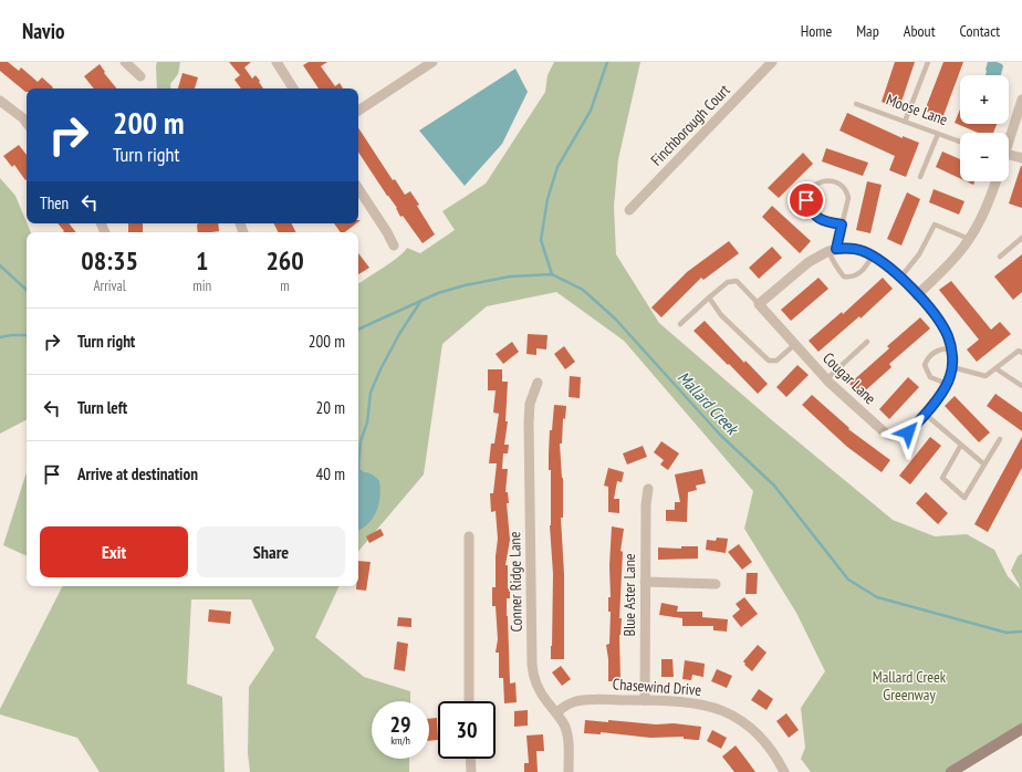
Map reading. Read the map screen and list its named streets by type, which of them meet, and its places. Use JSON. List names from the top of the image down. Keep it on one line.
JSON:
{"streets":{"street":["Finchborough Court","Cougar Lane","Conner Ridge Lane","Blue Aster Lane","Chasewind Drive"],"lane":["Moose Lane"]},"crossings":[["Conner Ridge Lane","Chasewind Drive"],["Blue Aster Lane","Chasewind Drive"]],"water":["Mallard Creek"],"parks":["Mallard Creek Greenway"],"page":{"header":"Navio","nav":["Home","Map","About","Contact"],"map_buttons":["+","−"],"turn":["200 m","Turn right"],"then":"Then","eta":["08:35","Arrival","1","min","260","m"],"list":[{"name":"Turn right","value":"200 m"},{"name":"Turn left","value":"20 m"},{"name":"Arrive at destination","value":"40 m"}],"buttons":["Exit","Share"],"speed":"29 km/h","limit":"30"}}
